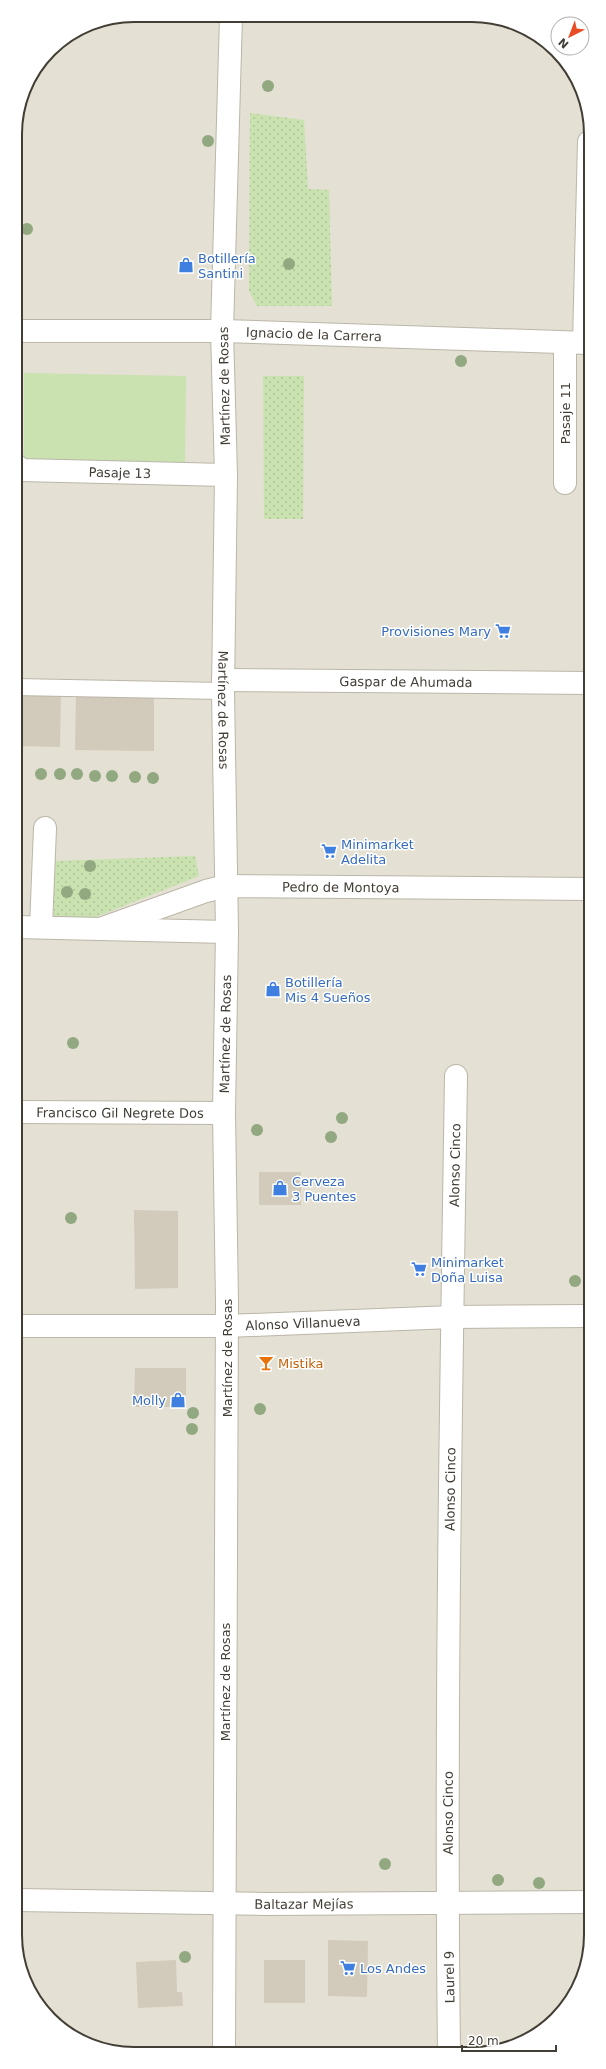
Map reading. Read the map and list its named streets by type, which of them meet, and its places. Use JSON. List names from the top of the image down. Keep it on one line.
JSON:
{"streets":{"street":["Ignacio de la Carrera","Martínez de Rosas","Pasaje 11","Pasaje 13","Gaspar de Ahumada","Pedro de Montoya","Francisco Gil Negrete Dos","Alonso Cinco","Alonso Villanueva","Baltazar Mejías","Laurel 9"]},"crossings":[["Ignacio de la Carrera","Martínez de Rosas"],["Ignacio de la Carrera","Pasaje 11"],["Martínez de Rosas","Pasaje 13"],["Martínez de Rosas","Gaspar de Ahumada"],["Martínez de Rosas","Pedro de Montoya"],["Martínez de Rosas","Francisco Gil Negrete Dos"],["Martínez de Rosas","Alonso Villanueva"],["Martínez de Rosas","Baltazar Mejías"],["Alonso Cinco","Alonso Villanueva"],["Alonso Cinco","Baltazar Mejías"],["Alonso Cinco","Laurel 9"],["Baltazar Mejías","Laurel 9"]],"places":{"shop":["Botillería Santini","Botillería Mis 4 Sueños","Cerveza 3 Puentes","Molly"],"supermarket":["Provisiones Mary","Minimarket Adelita","Minimarket Doña Luisa","Los Andes"],"bar":["Mistika"]},"scale_bar":"20 m","north":"bottom left"}
